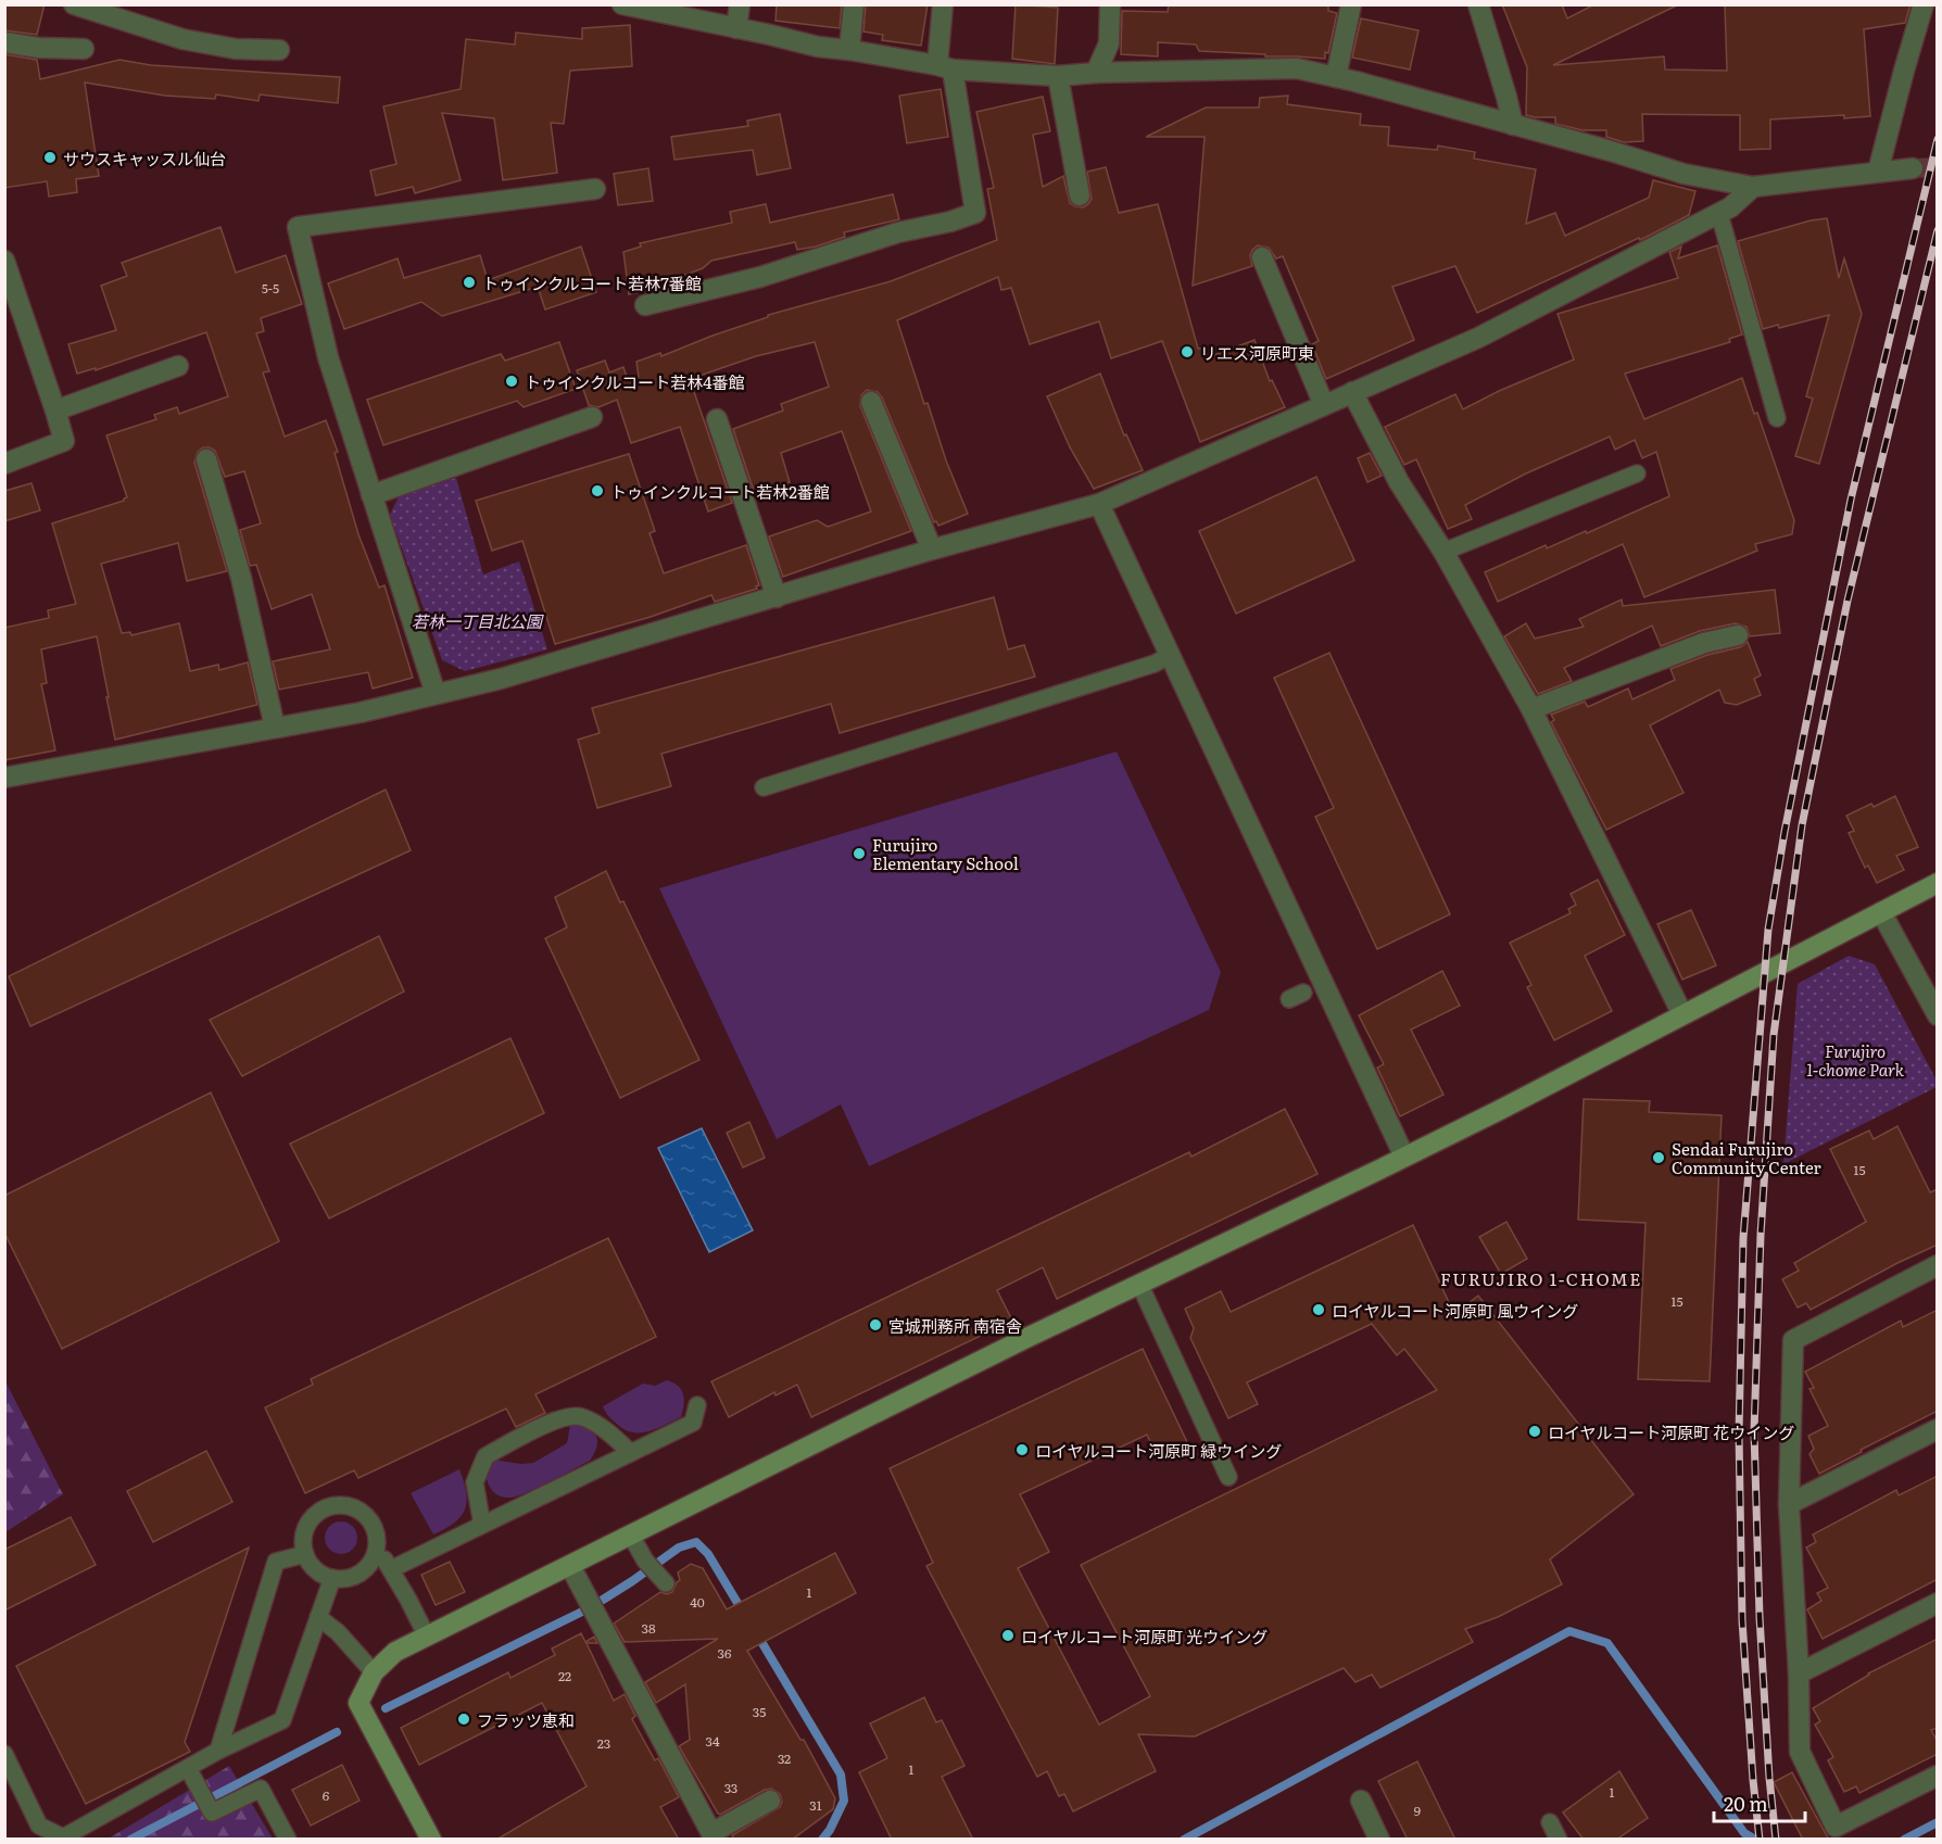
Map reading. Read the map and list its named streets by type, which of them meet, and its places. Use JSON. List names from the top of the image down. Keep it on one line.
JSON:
{"districts":["FURUJIRO 1-CHOME"],"parks":["若林一丁目北公園","Furujiro 1-chome Park"],"places":["サウスキャッスル仙台","トゥインクルコート若林7番館","リエス河原町東","トゥインクルコート若林4番館","トゥインクルコート若林2番館","Furujiro Elementary School","Sendai Furujiro Community Center","ロイヤルコート河原町 風ウイング","宮城刑務所 南宿舎","ロイヤルコート河原町 花ウイング","ロイヤルコート河原町 緑ウイング","ロイヤルコート河原町 光ウイング","フラッツ恵和"],"house_numbers":["5-5","15","15","1","40","38","36","22","35","34","23","32","1","33","1","6","31","9"],"scale_bar":"20 m"}
